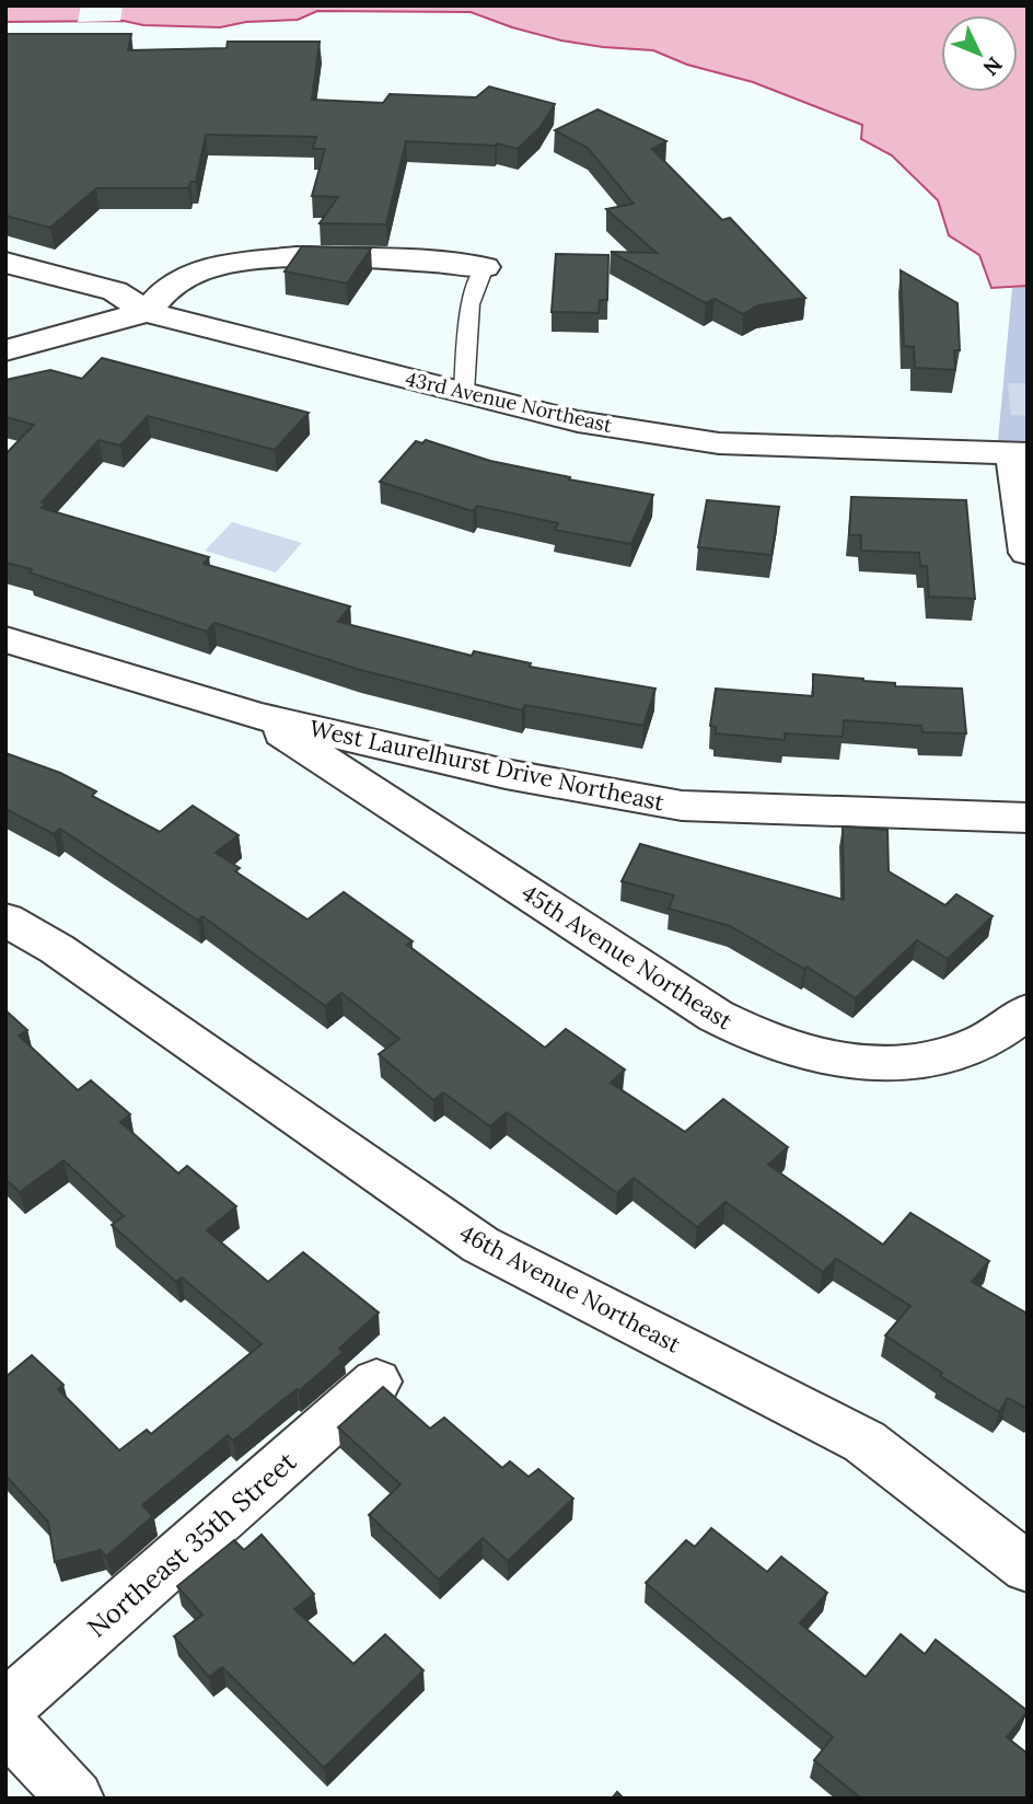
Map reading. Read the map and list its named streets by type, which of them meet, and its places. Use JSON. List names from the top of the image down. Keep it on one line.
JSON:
{"streets":{"street":["43rd Avenue Northeast","West Laurelhurst Drive Northeast","45th Avenue Northeast","46th Avenue Northeast","Northeast 35th Street"]},"crossings":[["West Laurelhurst Drive Northeast","45th Avenue Northeast"]],"north":"bottom right"}
